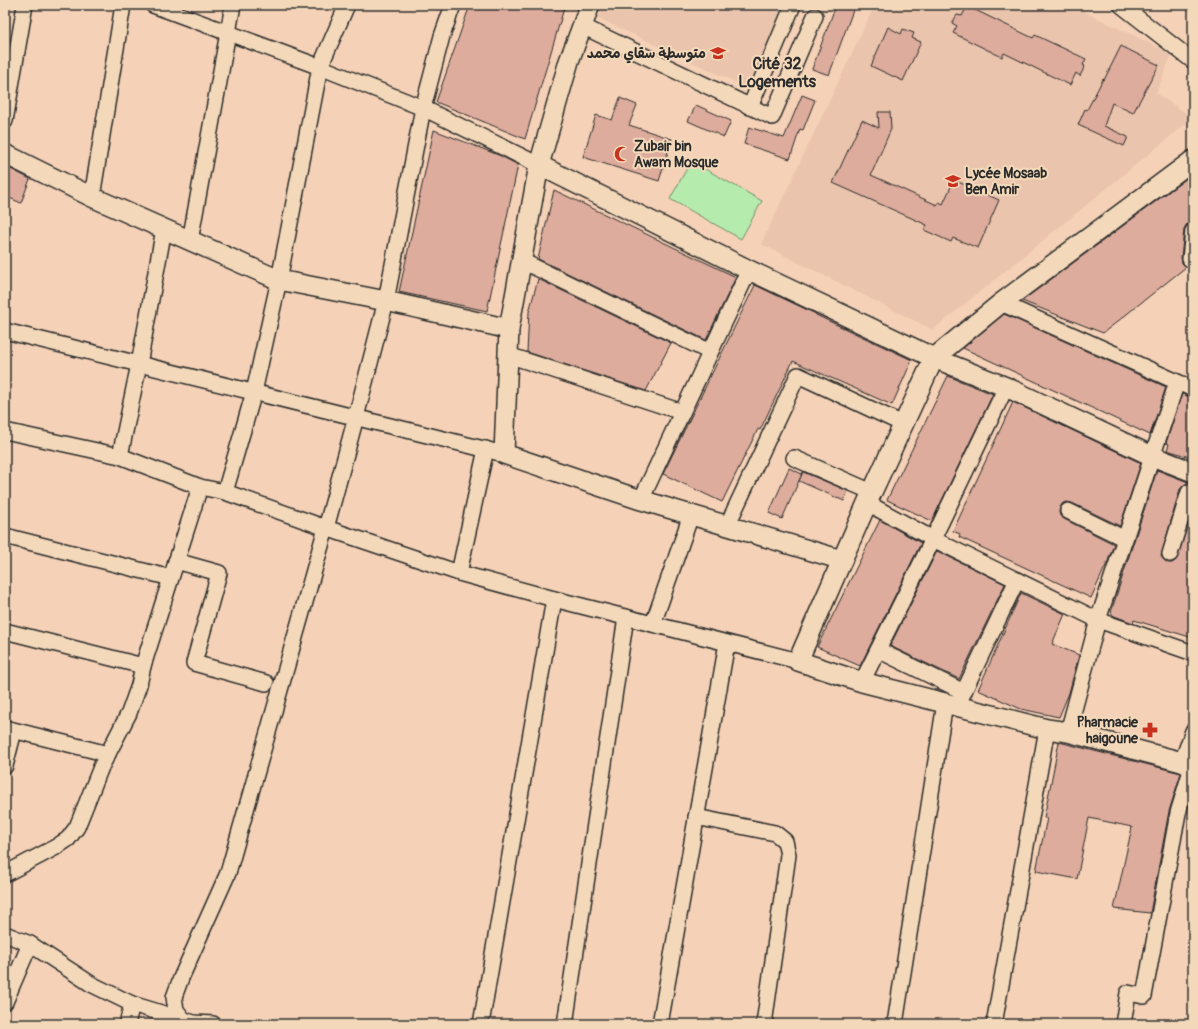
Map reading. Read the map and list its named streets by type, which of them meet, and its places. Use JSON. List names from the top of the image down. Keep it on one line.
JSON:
{"districts":["Cité 32 Logements"],"places":{"school or university":["متوسطة سقاي محمد","Lycée Mosaab Ben Amir"],"mosque":["Zubair bin Awam Mosque"],"pharmacy":["Pharmacie haigoune"]}}
